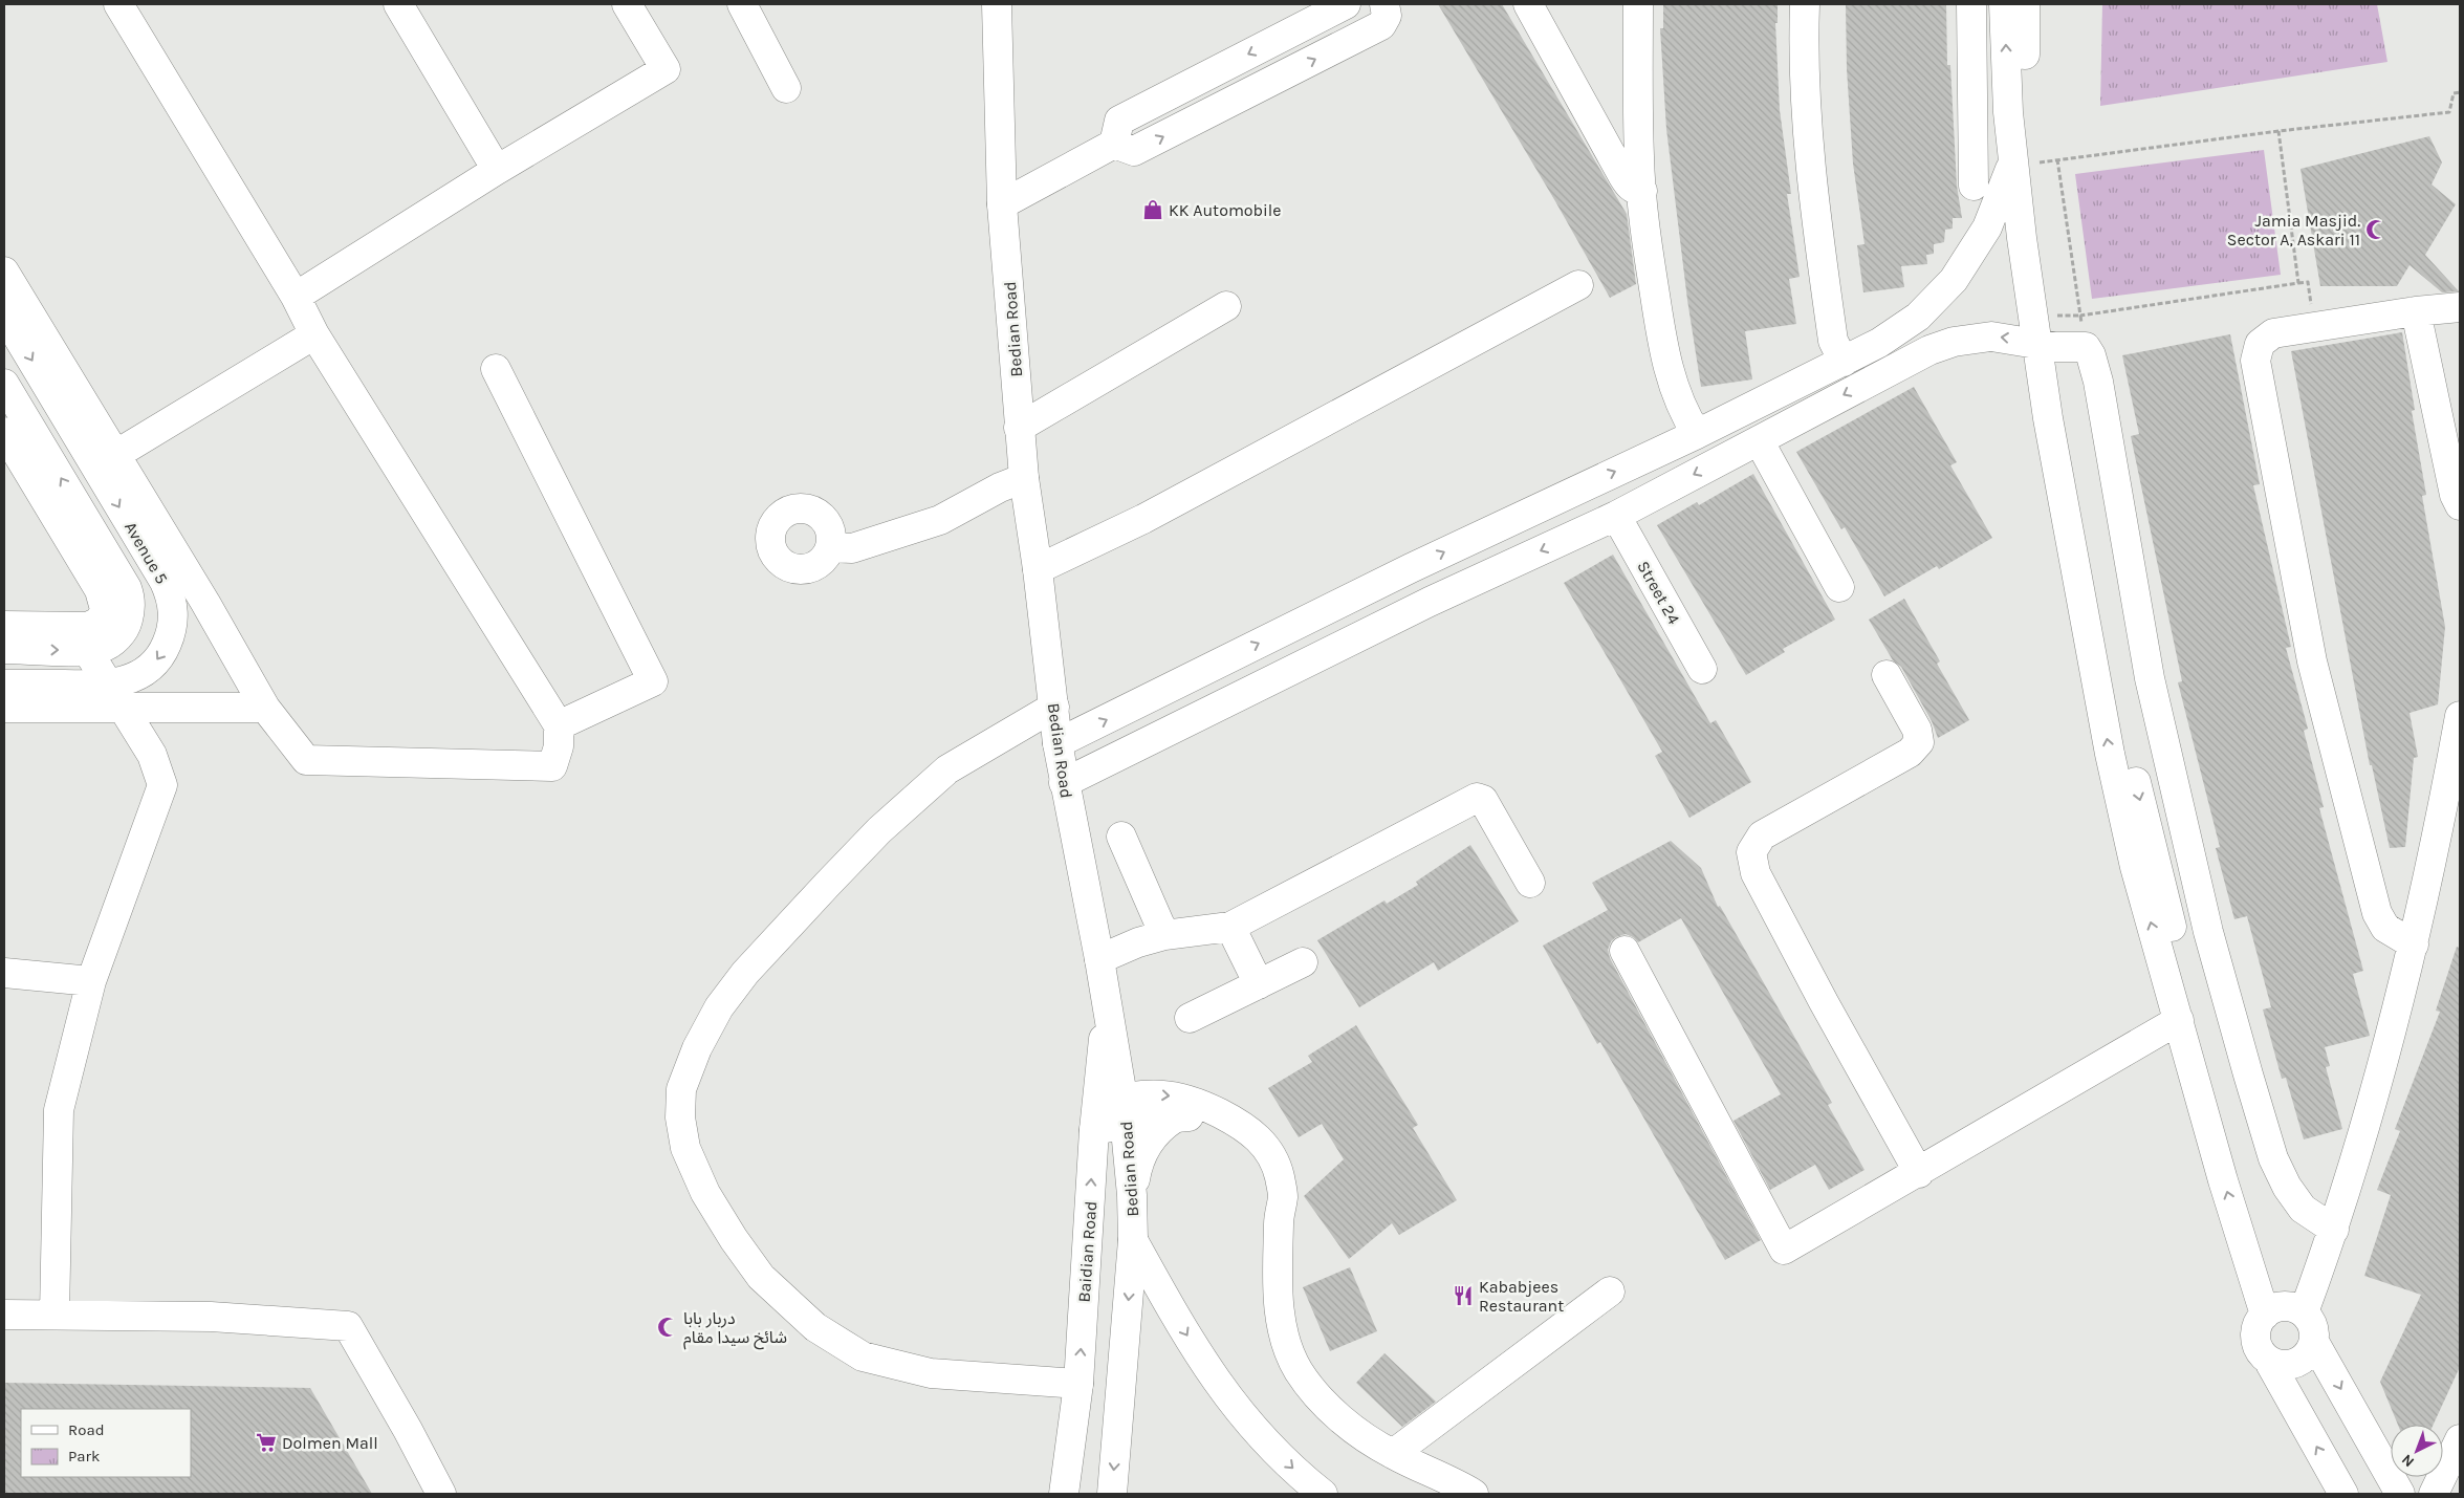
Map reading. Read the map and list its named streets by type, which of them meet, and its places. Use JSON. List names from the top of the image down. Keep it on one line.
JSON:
{"streets":{"main road":["Bedian Road","Avenue 5","Street 24","Baidian Road"]},"crossings":[["Bedian Road","Baidian Road"]],"one_way":["Baidian Road"],"places":{"shop":["KK Automobile"],"mosque":["Jamia Masjid. Sector A, Askari 11","دربار بابا شائخ سیدا مقام"],"restaurant":["Kababjees Restaurant"],"supermarket":["Dolmen Mall"]},"legend":["Road","Park"],"north":"bottom left"}
